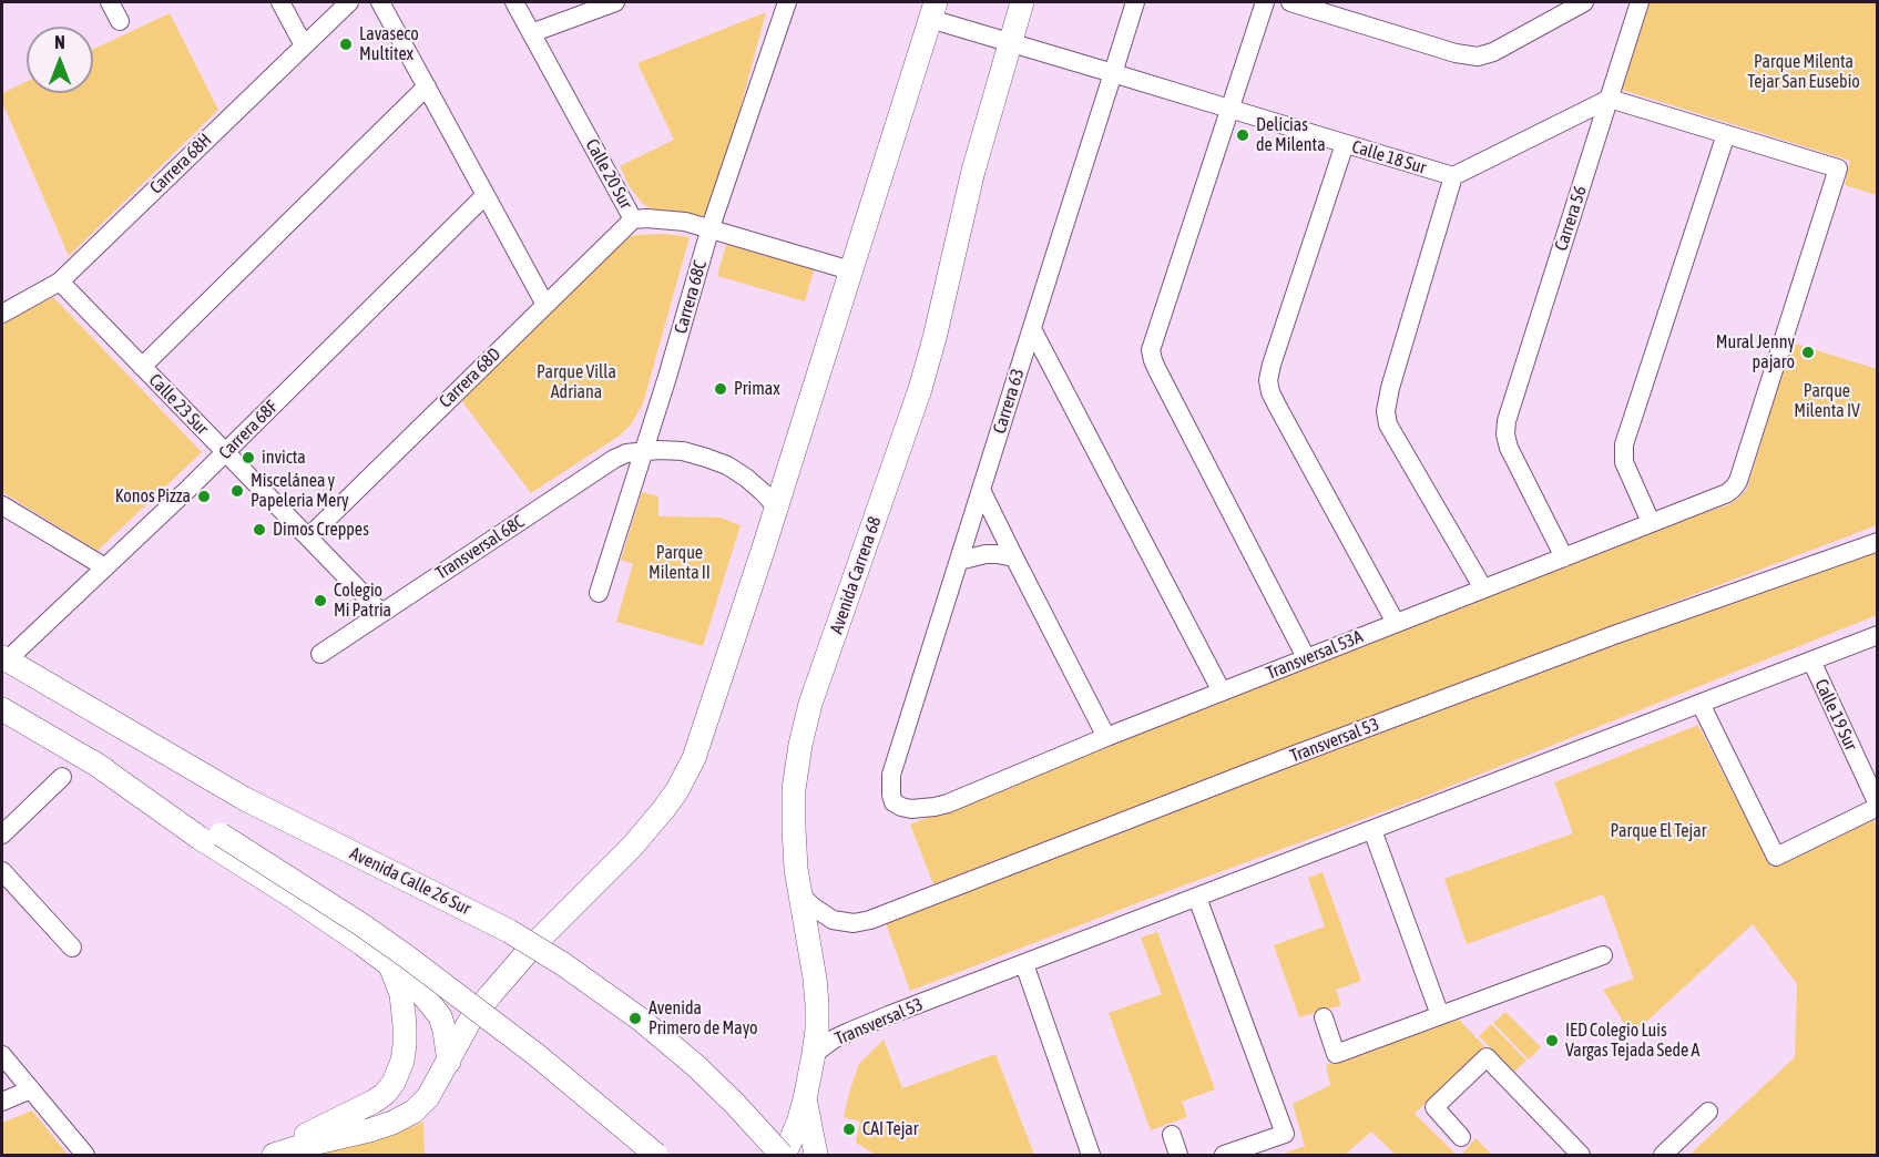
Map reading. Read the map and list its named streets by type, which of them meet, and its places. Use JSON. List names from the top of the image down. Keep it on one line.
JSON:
{"streets":{"main road":["Avenida Carrera 68","Avenida Calle 26 Sur"],"street":["Calle 18 Sur","Carrera 68H","Calle 20 Sur","Carrera 56","Carrera 68C","Carrera 68D","Carrera 63","Calle 23 Sur","Carrera 68F","Transversal 68C","Transversal 53A","Calle 19 Sur","Transversal 53"]},"crossings":[["Calle 18 Sur","Carrera 63"],["Calle 18 Sur","Avenida Carrera 68"],["Carrera 68H","Calle 23 Sur"],["Calle 20 Sur","Carrera 68C"],["Calle 20 Sur","Carrera 68D"],["Carrera 56","Transversal 53A"],["Carrera 68C","Transversal 68C"],["Carrera 68D","Calle 23 Sur"],["Carrera 63","Transversal 53A"],["Calle 23 Sur","Carrera 68F"],["Calle 23 Sur","Transversal 68C"],["Carrera 68F","Avenida Calle 26 Sur"],["Avenida Carrera 68","Transversal 53"],["Avenida Carrera 68","Avenida Calle 26 Sur"],["Calle 19 Sur","Transversal 53"]],"parks":["Parque Milenta Tejar San Eusebio","Parque Villa Adriana","Parque Milenta IV","Parque Milenta II","Parque El Tejar"],"places":["Lavaseco Multitex","Delicias de Milenta","Mural Jenny pajaro","Primax","invicta","Miscelánea y Papeleria Mery","Konos Pizza","Dimos Creppes","Colegio Mi Patria","Avenida Primero de Mayo","IED Colegio Luis Vargas Tejada Sede A","CAI Tejar"],"north":"top"}
